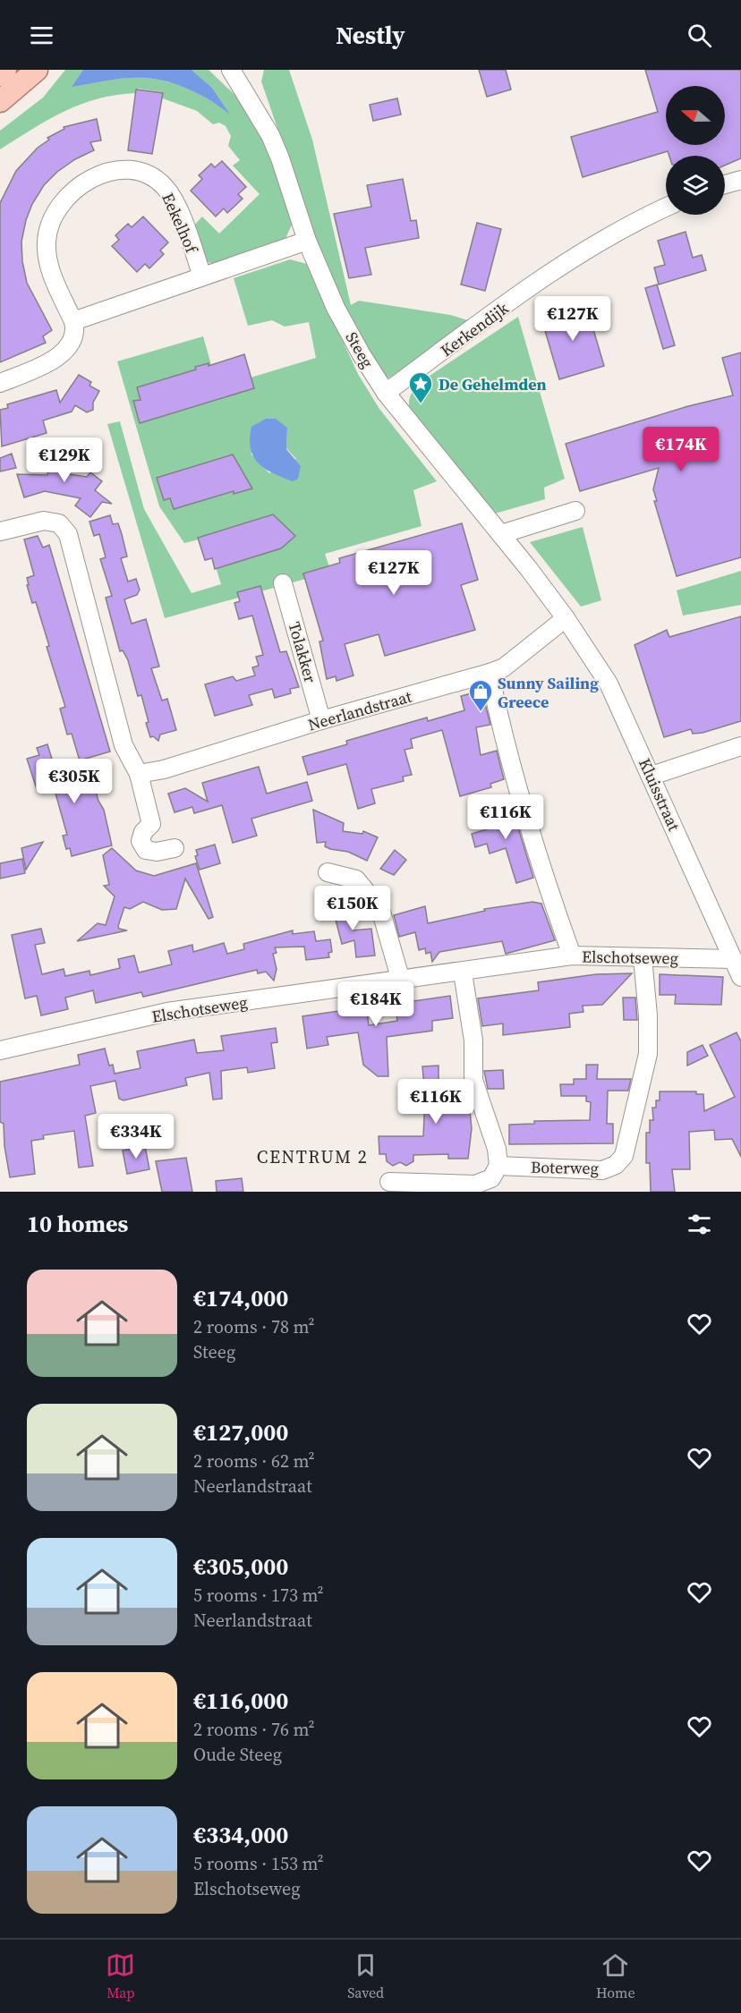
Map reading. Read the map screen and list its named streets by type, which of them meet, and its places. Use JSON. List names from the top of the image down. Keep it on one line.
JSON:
{"streets":{"street":["Eekelhof","Kerkendijk","Steeg","Tolakker","Neerlandstraat","Kluisstraat","Elschotseweg","Boterweg"]},"crossings":[["Kerkendijk","Steeg"],["Steeg","Neerlandstraat"],["Steeg","Kluisstraat"],["Tolakker","Neerlandstraat"],["Neerlandstraat","Kluisstraat"],["Kluisstraat","Elschotseweg"],["Elschotseweg","Boterweg"]],"districts":["CENTRUM 2"],"places":{"place":["De Gehelmden"],"shop":["Sunny Sailing Greece"]},"north":"left","page":{"header":"Nestly","price":["€127K","€174K","€129K","€127K","€305K","€116K","€150K","€184K","€116K","€334K"],"heading":"10 homes","list":[{"name":"€174,000","note":"2 rooms · 78 m² · Steeg"},{"name":"€127,000","note":"2 rooms · 62 m² · Neerlandstraat"},{"name":"€305,000","note":"5 rooms · 173 m² · Neerlandstraat"},{"name":"€116,000","note":"2 rooms · 76 m² · Oude Steeg"},{"name":"€334,000","note":"5 rooms · 153 m² · Elschotseweg"}],"tabs":["Map","Saved","Home"]}}
